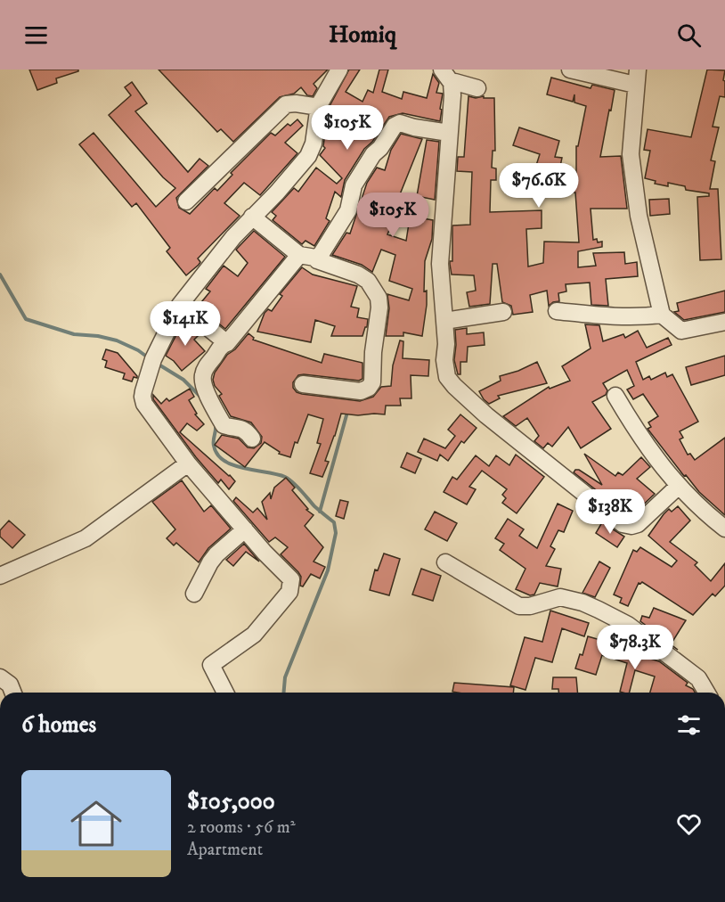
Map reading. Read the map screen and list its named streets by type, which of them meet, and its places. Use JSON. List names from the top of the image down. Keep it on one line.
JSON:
{"page":{"header":"Homiq","price":["$105K","$76.6K","$105K","$141K","$138K","$78.3K"],"heading":"6 homes","list":[{"name":"$105,000","note":"2 rooms · 56 m² · Apartment"}]}}
